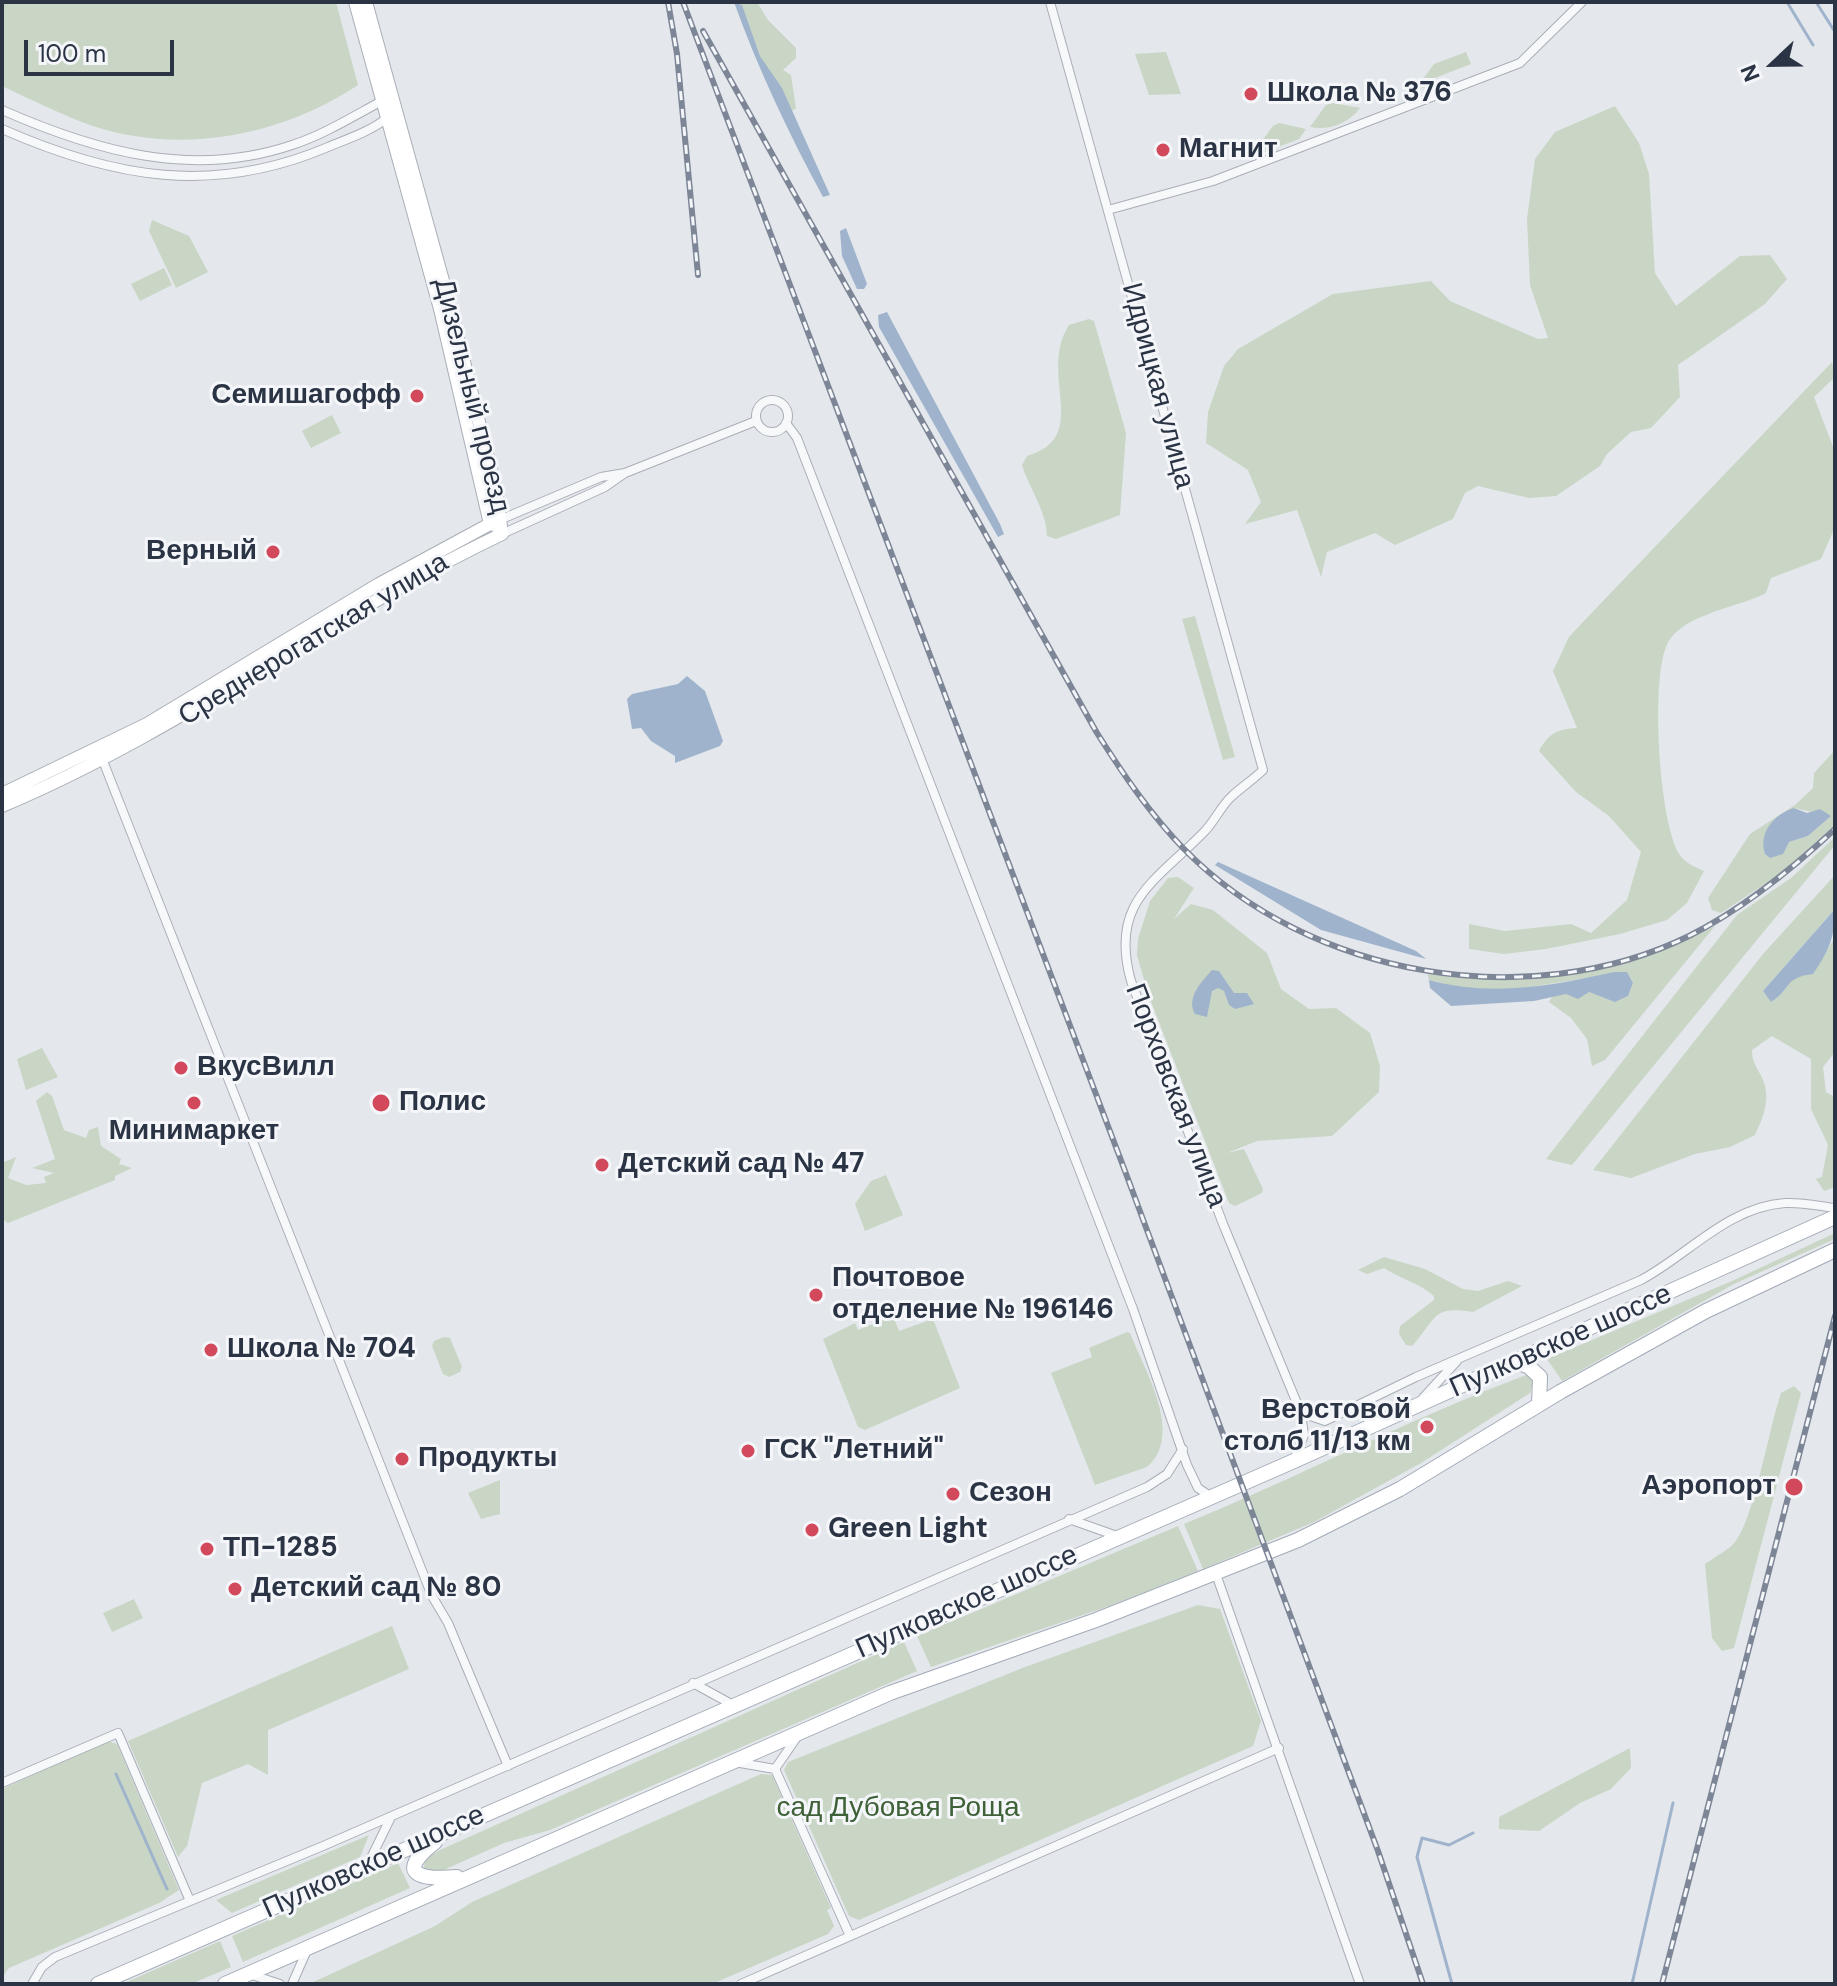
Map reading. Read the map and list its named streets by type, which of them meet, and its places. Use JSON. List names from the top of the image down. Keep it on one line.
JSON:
{"streets":{"main road":["Пулковское шоссе"],"street":["Идрицкая улица","Дизельный проезд","Среднерогатская улица","Порховская улица"]},"crossings":[["Идрицкая улица","Порховская улица"],["Дизельный проезд","Среднерогатская улица"],["Порховская улица","Пулковское шоссе"]],"parks":["сад Дубовая Роща"],"places":["Школа № 376","Магнит","Семишагофф","Верный","ВкусВилл","Минимаркет","Полис","Детский сад № 47","Почтовое отделение № 196146","Школа № 704","Верстовой столб 11/13 км","ГСК \"Летний\"","Продукты","Аэропорт","Сезон","Green Light","ТП-1285","Детский сад № 80"],"scale_bar":"100 m","north":"left"}
